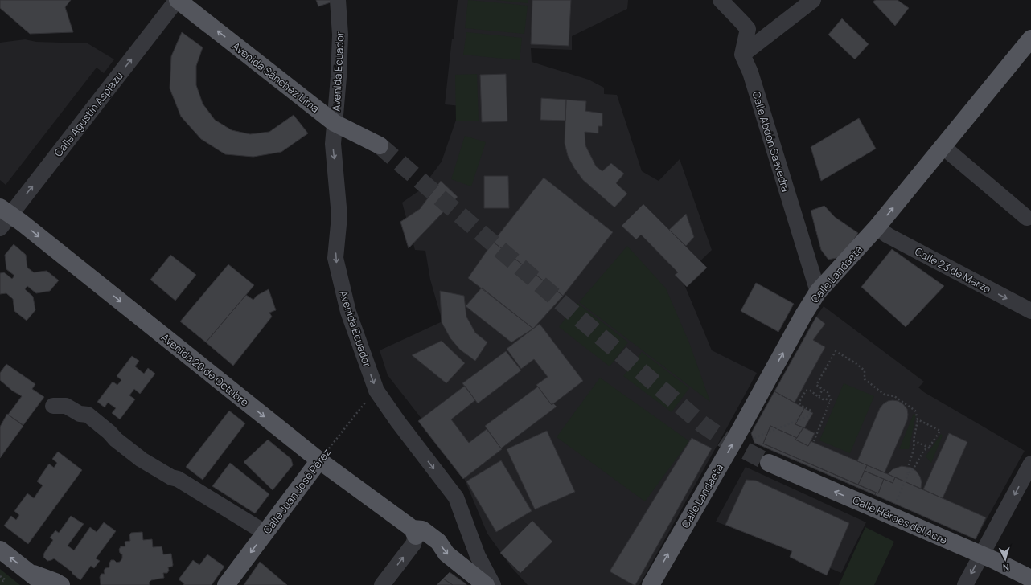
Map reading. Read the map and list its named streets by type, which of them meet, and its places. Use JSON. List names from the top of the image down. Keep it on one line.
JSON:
{"streets":{"main road":["Avenida Sánchez Lima","Calle Landaeta","Avenida 20 de Octubre","Calle Juan José Pérez","Calle Héroes del Acre"],"street":["Avenida Ecuador","Calle Agustín Aspiazu","Calle Abdón Saavedra","Calle 23 de Marzo"]},"crossings":[["Avenida Ecuador","Avenida Sánchez Lima"],["Avenida Sánchez Lima","Calle Agustín Aspiazu"],["Calle Agustín Aspiazu","Avenida 20 de Octubre"],["Calle Abdón Saavedra","Calle Landaeta"],["Calle 23 de Marzo","Calle Landaeta"],["Avenida 20 de Octubre","Calle Juan José Pérez"]],"one_way":["Avenida Ecuador","Avenida Sánchez Lima","Calle Agustín Aspiazu","Calle Landaeta","Avenida 20 de Octubre","Calle Héroes del Acre"],"north":"bottom"}
